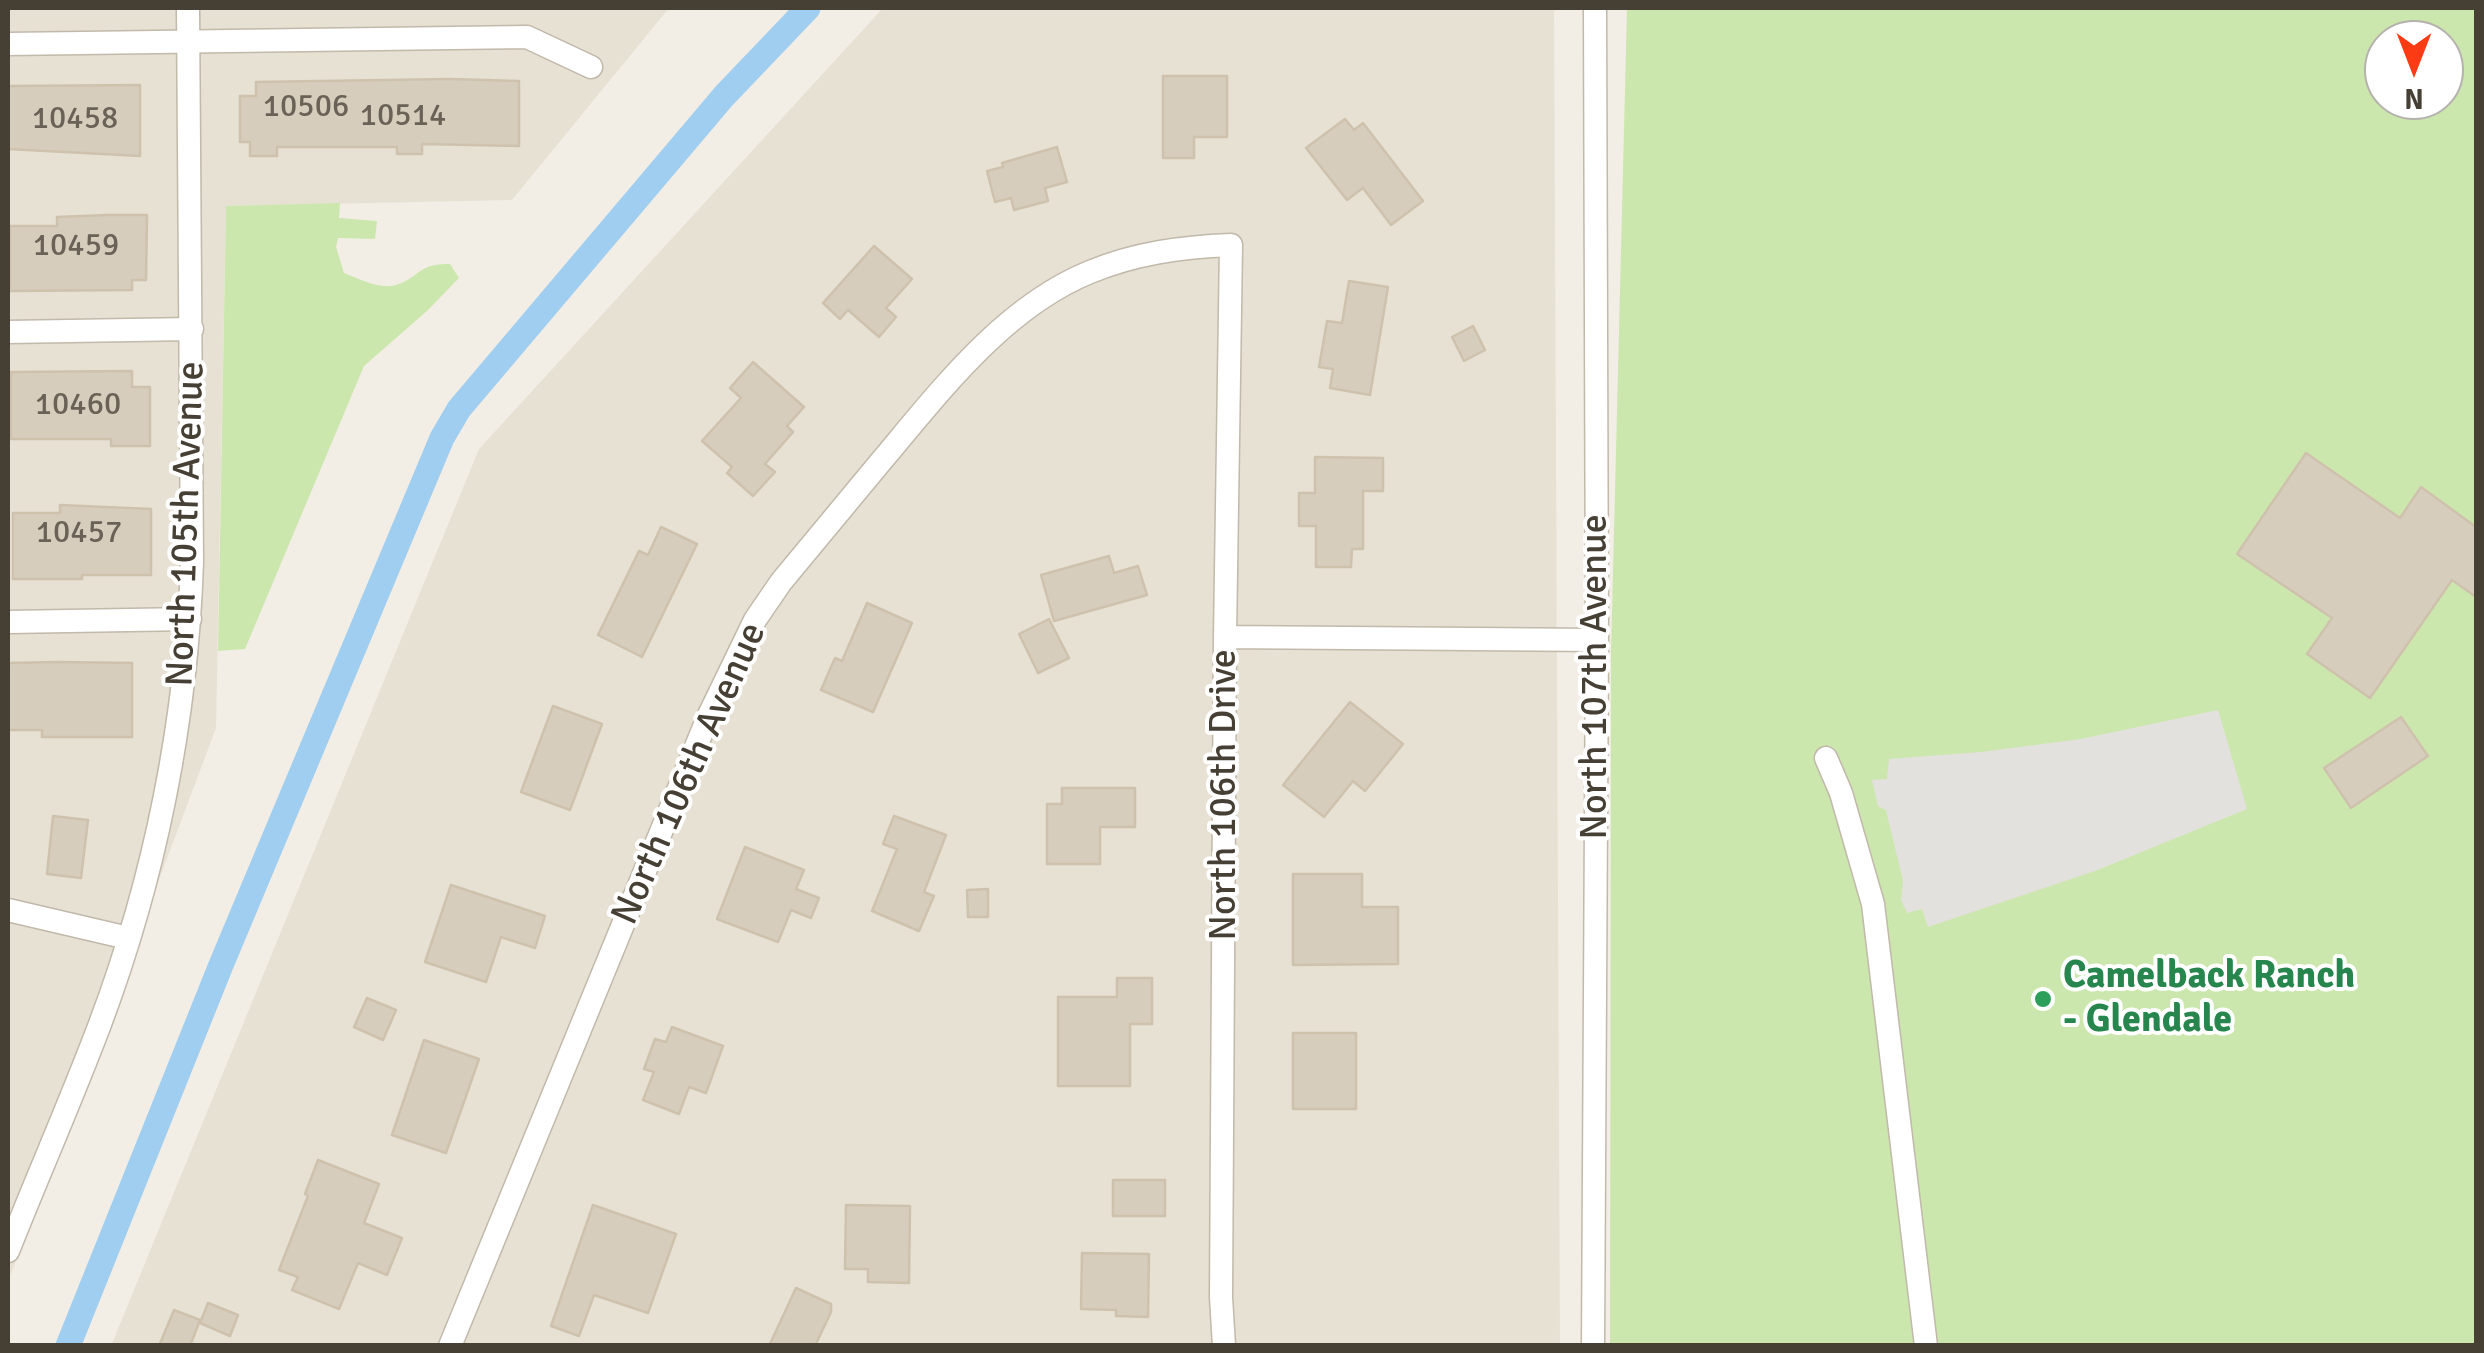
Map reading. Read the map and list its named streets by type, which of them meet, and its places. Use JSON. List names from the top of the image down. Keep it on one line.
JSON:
{"streets":{"street":["North 105th Avenue","North 107th Avenue","North 106th Avenue","North 106th Drive"]},"crossings":[["North 106th Avenue","North 106th Drive"]],"places":["Camelback Ranch - Glendale"],"house_numbers":["10506","10514","10458","10459","10460","10457"],"north":"bottom"}
